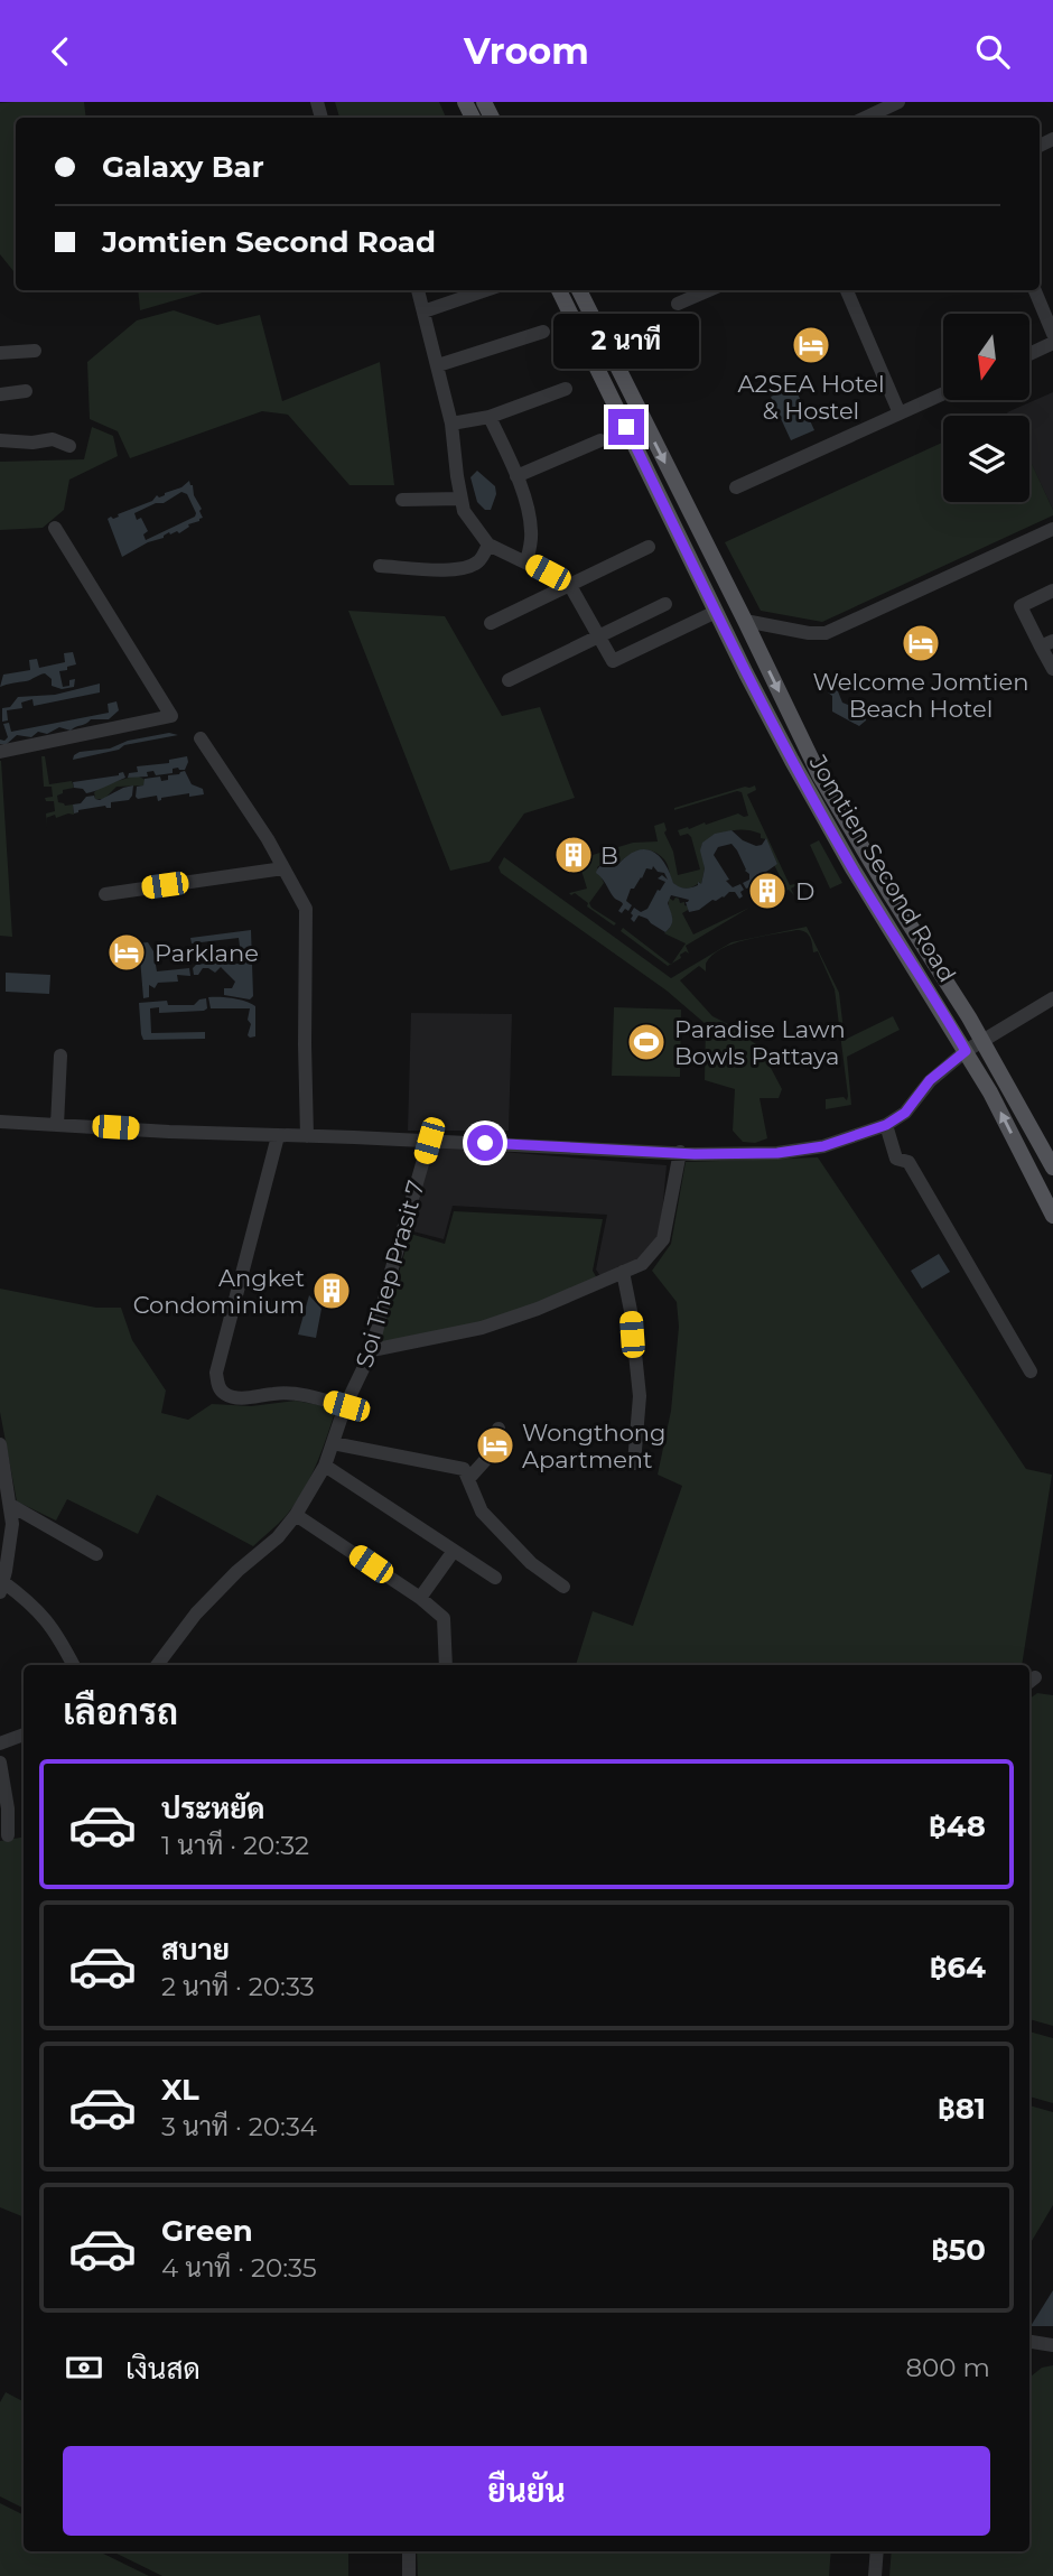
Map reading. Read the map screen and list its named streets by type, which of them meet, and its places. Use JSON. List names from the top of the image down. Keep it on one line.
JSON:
{"streets":{"main road":["Jomtien Second Road"],"street":["Soi Thep Prasit 7"]},"places":{"hotel":["A2SEA Hotel & Hostel","Welcome Jomtien Beach Hotel","Parklane","Wongthong Apartment"],"building":["B","D","Angket Condominium"],"sports":["Paradise Lawn Bowls Pattaya"]},"north":"bottom","page":{"header":"Vroom","banner":["Galaxy Bar","Jomtien Second Road"],"bubble":"2 นาที","heading":"เลือกรถ","list":[{"name":"ประหยัด","note":"1 นาที · 20:32","value":"฿48"},{"name":"สบาย","note":"2 นาที · 20:33","value":"฿64"},{"name":"XL","note":"3 นาที · 20:34","value":"฿81"},{"name":"Green","note":"4 นาที · 20:35","value":"฿50"}],"pay":["เงินสด","800 m"],"buttons":"ยืนยัน"}}
